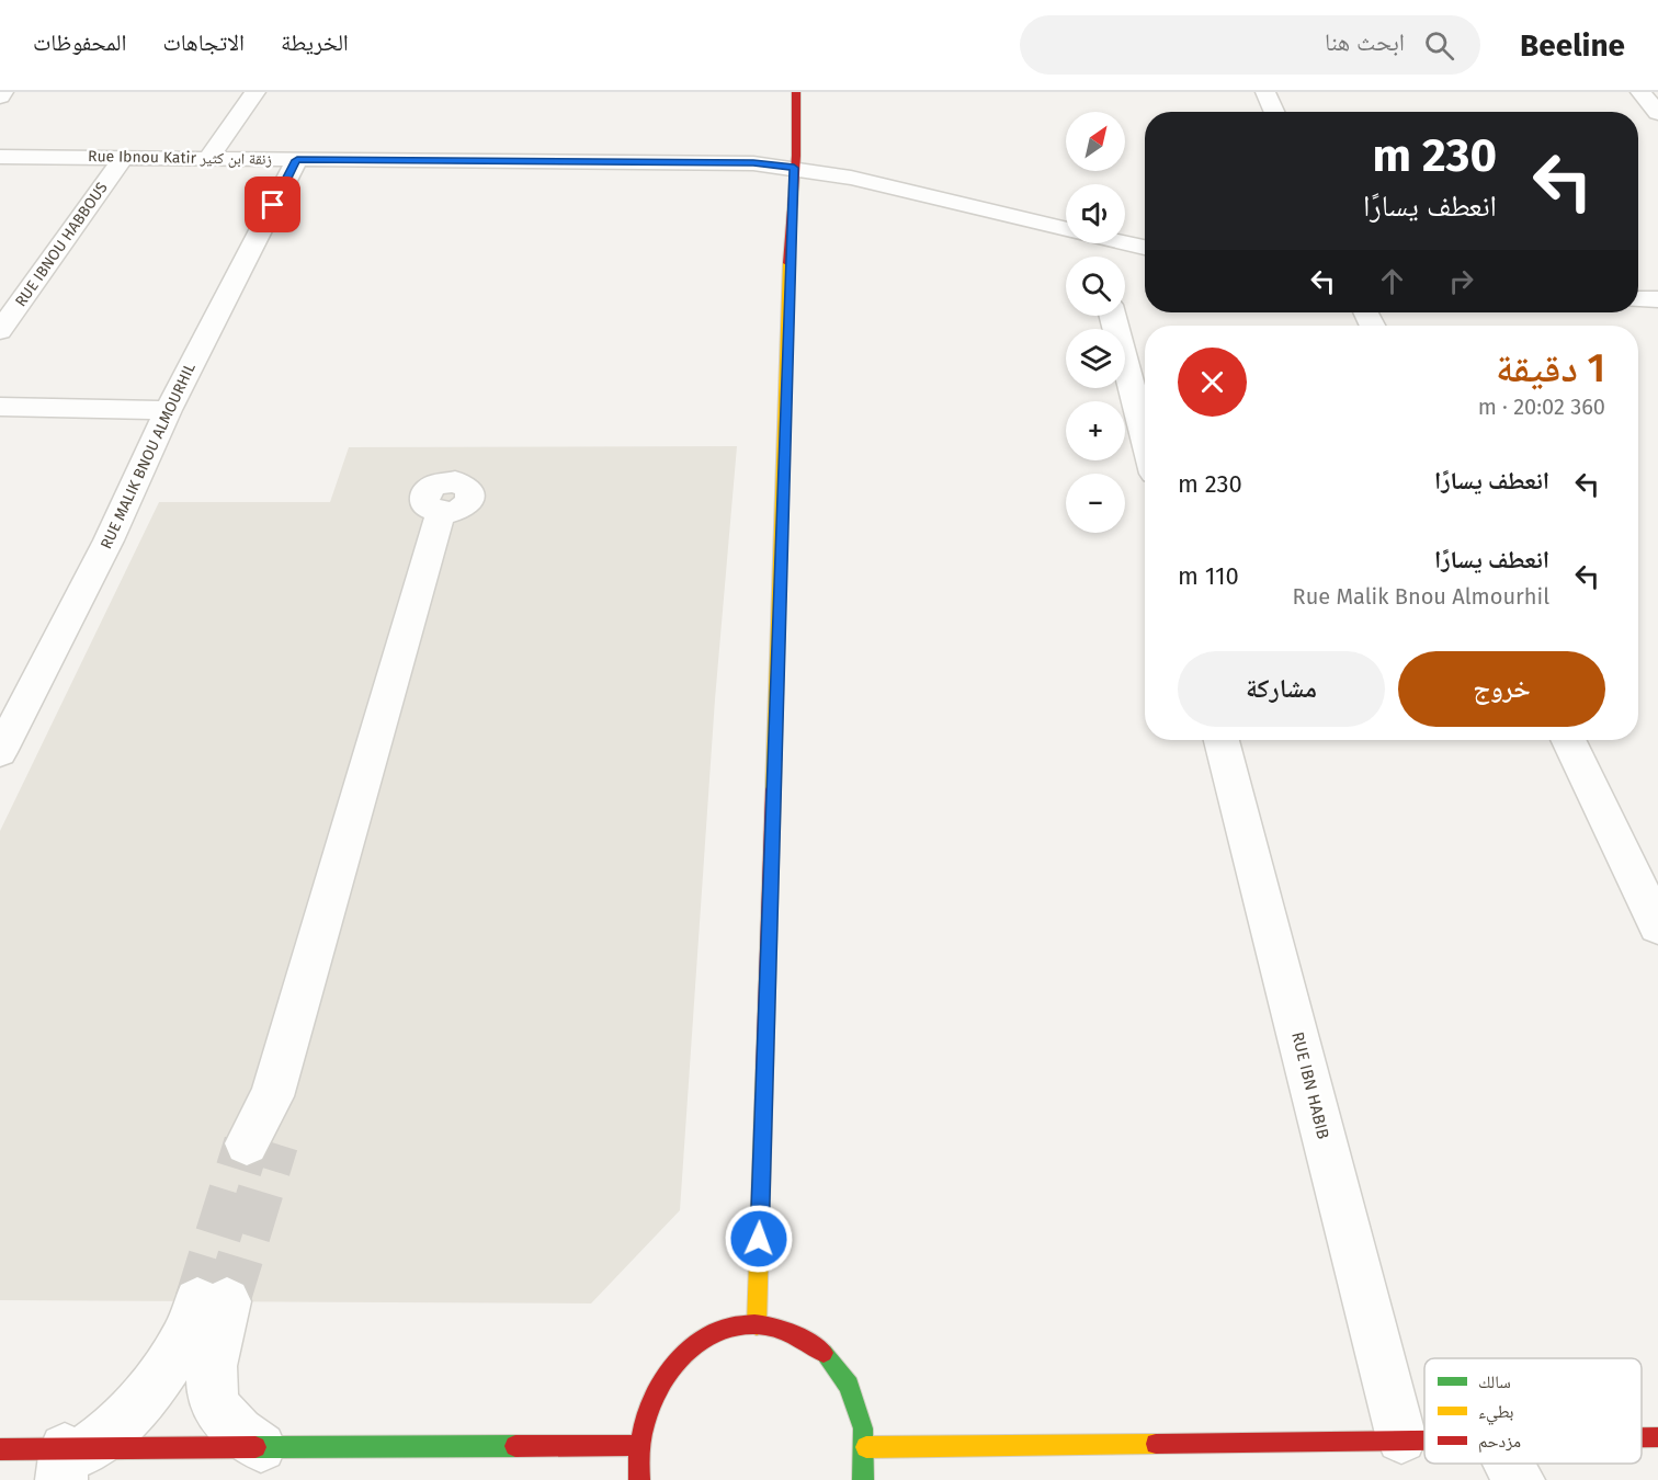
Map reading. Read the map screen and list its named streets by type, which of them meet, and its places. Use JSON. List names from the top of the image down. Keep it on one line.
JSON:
{"streets":{"street":["Rue Ibnou Katir زنقة ابن كثير","RUE IBNOU HABBOUS","RUE MALIK BNOU ALMOURHIL","RUE IBN HABIB"]},"crossings":[["Rue Ibnou Katir زنقة ابن كثير","RUE IBNOU HABBOUS"],["Rue Ibnou Katir زنقة ابن كثير","RUE MALIK BNOU ALMOURHIL"]],"legend":["سالك","بطيء","مزدحم"],"north":"top right","page":{"header":"Beeline","search":"ابحث هنا","nav":["الخريطة","الاتجاهات","المحفوظات"],"map_buttons":["+","−"],"turn":["230 m","انعطف يسارًا"],"heading":["1 دقيقة","360 m · 20:02"],"list":[{"name":"انعطف يسارًا","value":"230 m"},{"name":"انعطف يسارًا","note":"Rue Malik Bnou Almourhil","value":"110 m"}],"buttons":["خروج","مشاركة"]}}
